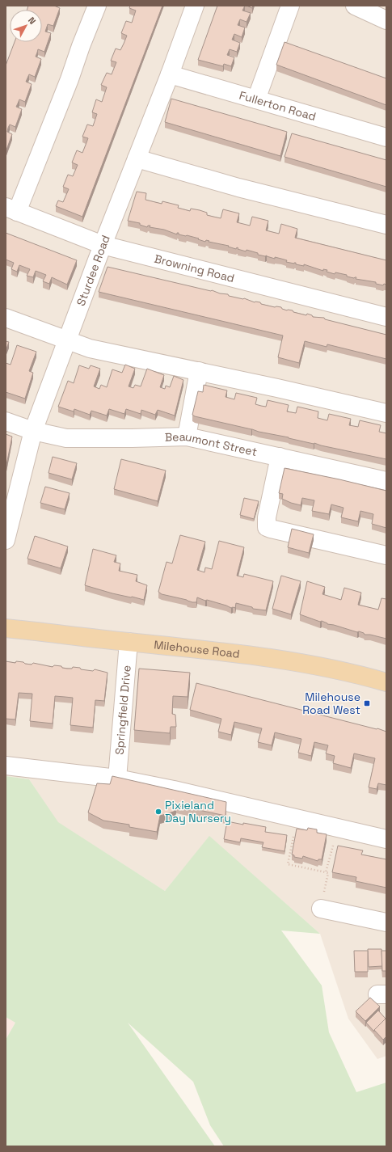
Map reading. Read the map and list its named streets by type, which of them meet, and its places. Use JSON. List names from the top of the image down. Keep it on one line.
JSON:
{"streets":{"main road":["Milehouse Road"],"street":["Fullerton Road","Browning Road","Sturdee Road","Beaumont Street","Springfield Drive"]},"crossings":[["Fullerton Road","Sturdee Road"],["Browning Road","Sturdee Road"],["Sturdee Road","Beaumont Street"],["Milehouse Road","Springfield Drive"]],"places":{"transit":["Milehouse Road West"],"other":["Pixieland Day Nursery"]},"north":"top right"}
